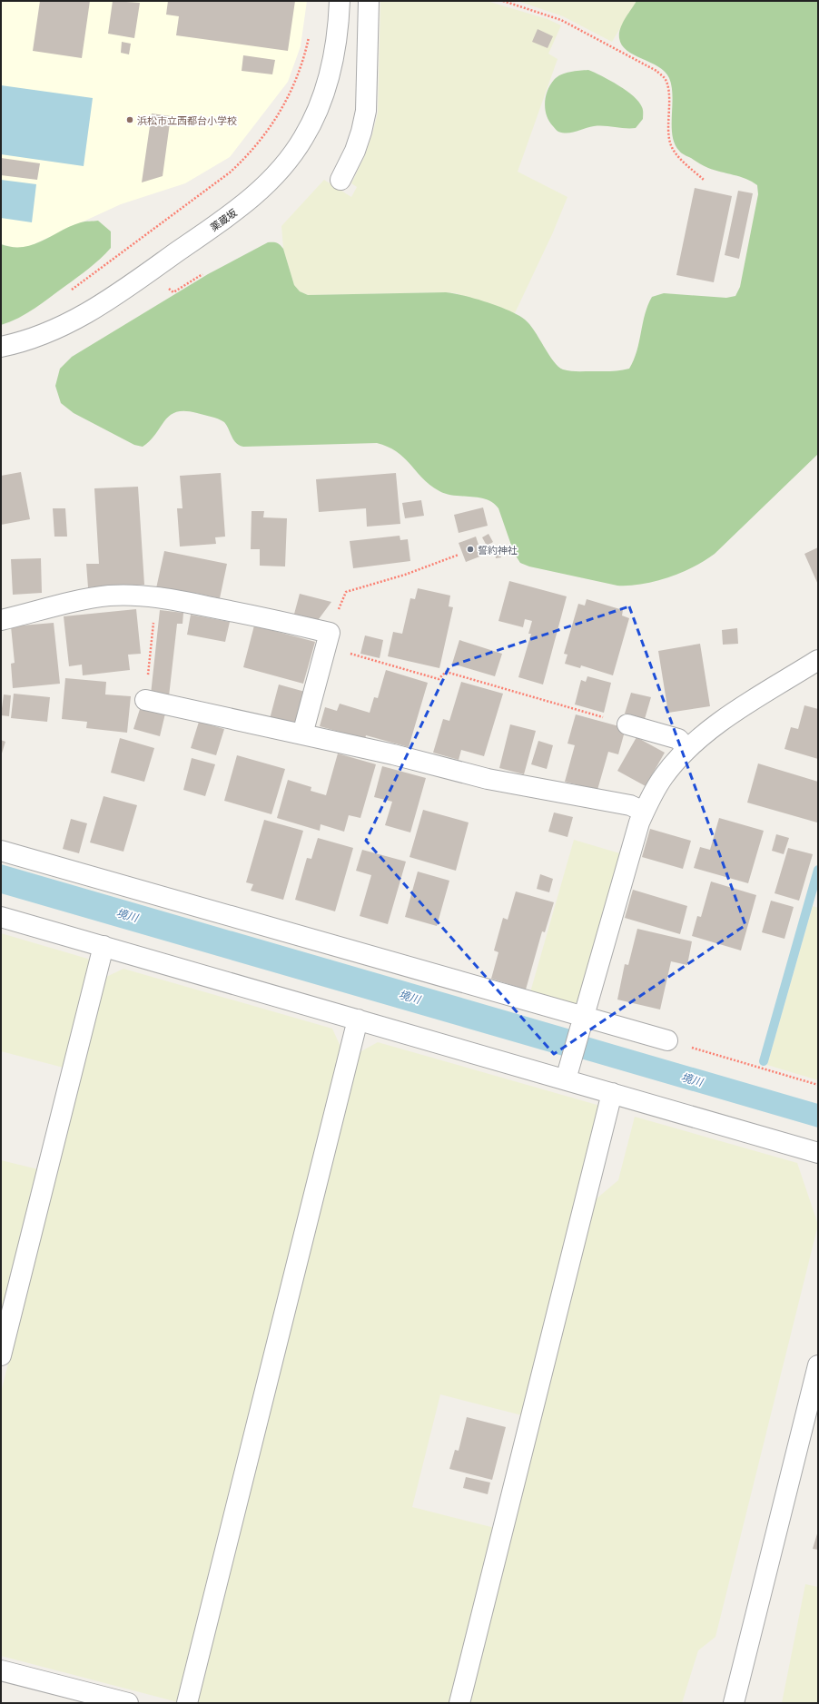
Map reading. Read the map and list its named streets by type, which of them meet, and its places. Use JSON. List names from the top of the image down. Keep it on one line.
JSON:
{"streets":{"street":["薬蔵坂"]},"water":["境川"],"places":["浜松市立西都台小学校","誓約神社"]}
